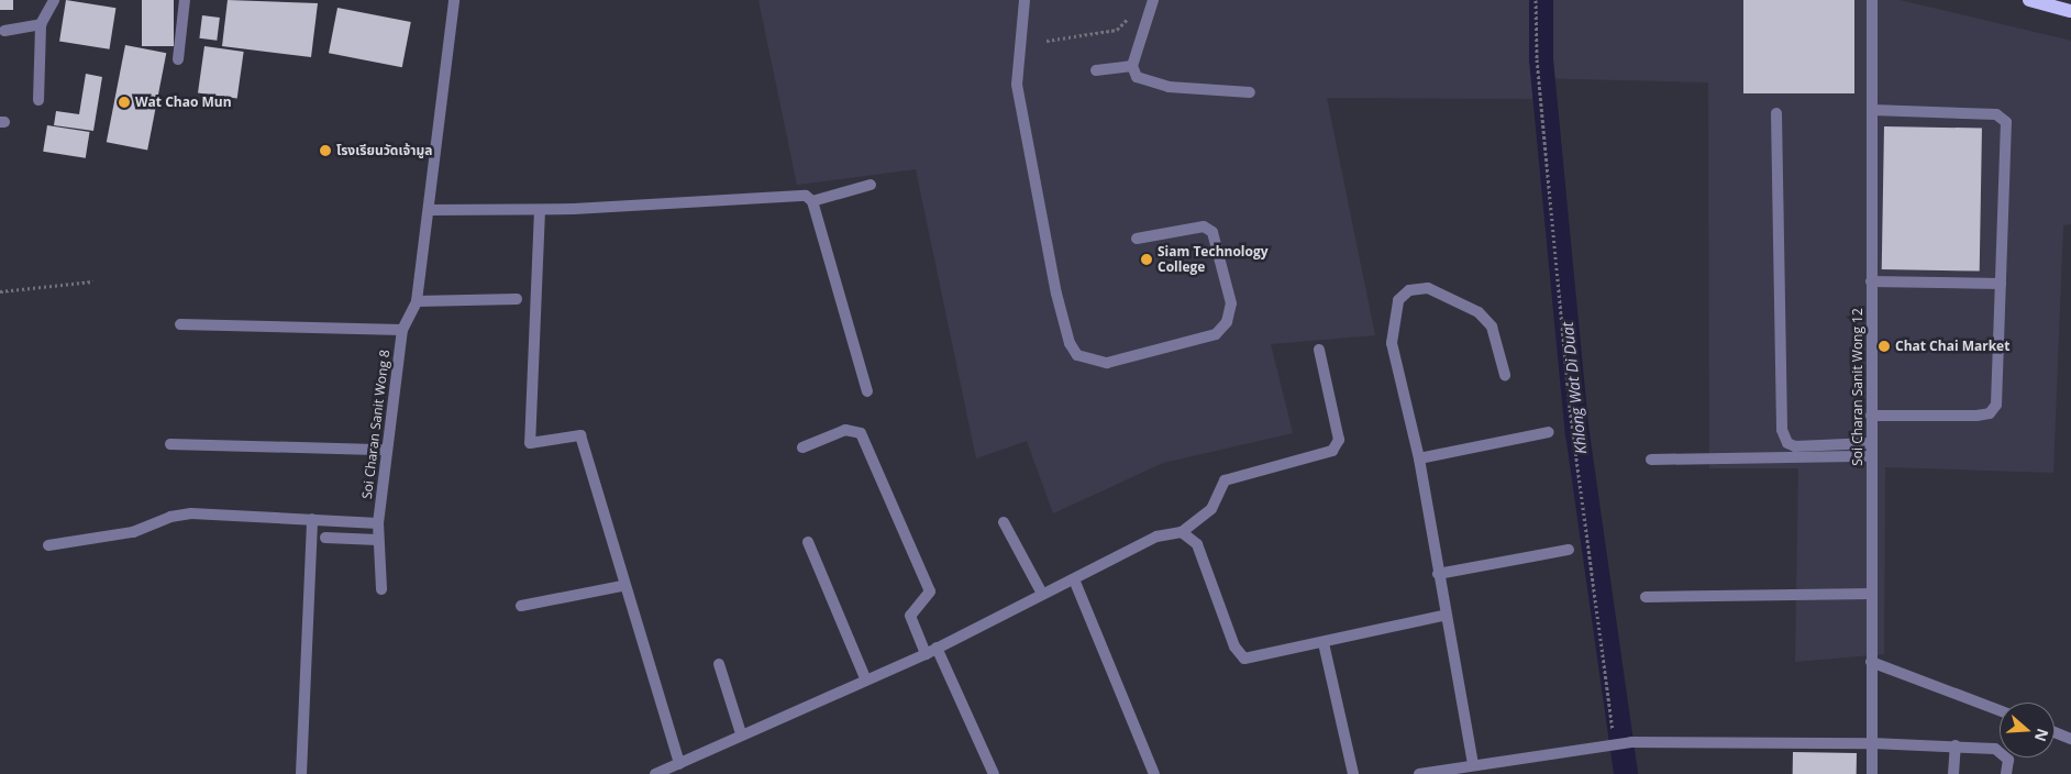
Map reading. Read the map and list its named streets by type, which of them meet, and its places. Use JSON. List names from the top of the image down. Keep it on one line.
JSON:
{"streets":{"street":["Soi Charan Sanit Wong 12","Soi Charan Sanit Wong 8"]},"water":["Khlong Wat Di Duat"],"places":["Wat Chao Mun","โรงเรียนวัดเจ้ามูล","Siam Technology College","Chat Chai Market"],"north":"right"}
